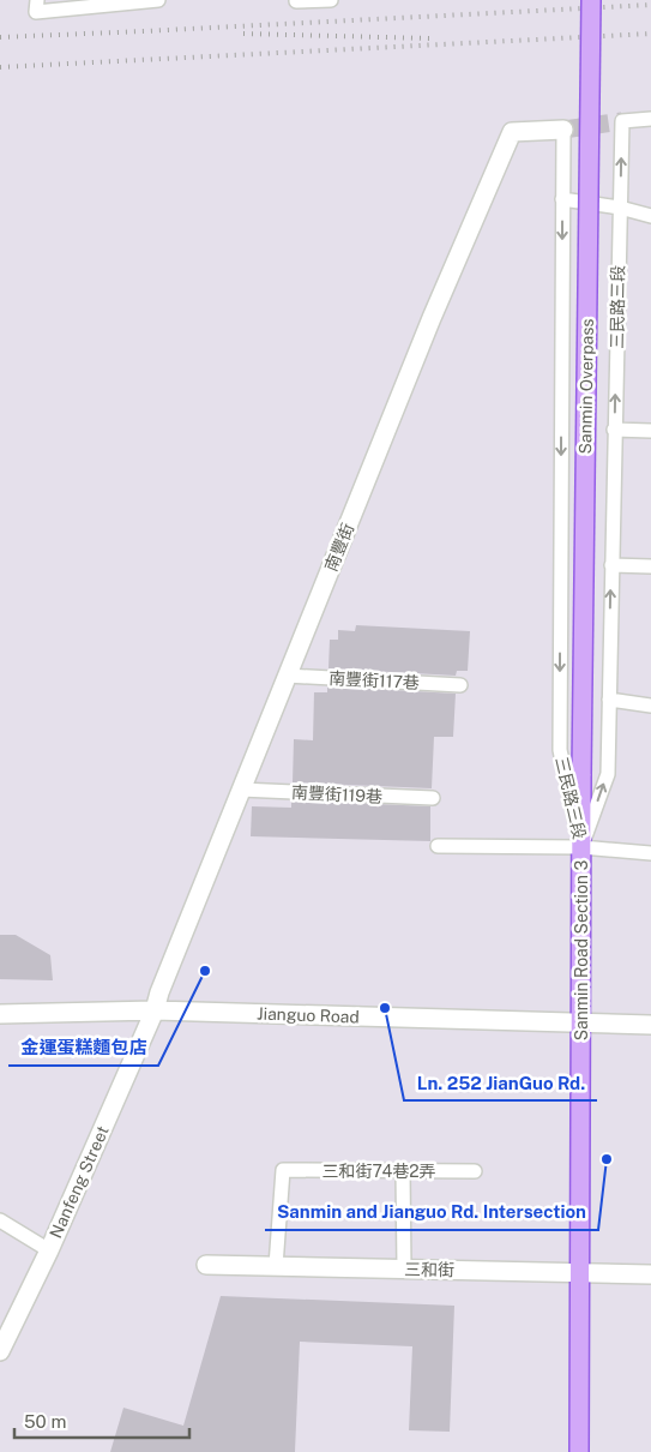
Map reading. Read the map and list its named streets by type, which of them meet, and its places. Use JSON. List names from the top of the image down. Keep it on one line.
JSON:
{"streets":{"main road":["Sanmin Overpass","Sanmin Road Section 3"],"street":["南豐街","Jianguo Road","Nanfeng Street","三和街"],"lane":["三民路三段","南豐街117巷","南豐街119巷","三和街74巷2弄"]},"crossings":[["三民路三段","南豐街"],["三民路三段","Sanmin Road Section 3"],["Sanmin Overpass","Sanmin Road Section 3"],["南豐街","南豐街117巷"],["南豐街","南豐街119巷"],["南豐街","Jianguo Road"],["南豐街","Nanfeng Street"],["Sanmin Road Section 3","Jianguo Road"],["Sanmin Road Section 3","三和街"],["Jianguo Road","Nanfeng Street"],["三和街74巷2弄","三和街"]],"places":["金運蛋糕麵包店","Ln. 252 JianGuo Rd.","Sanmin and Jianguo Rd. Intersection"],"scale_bar":"50 m"}
